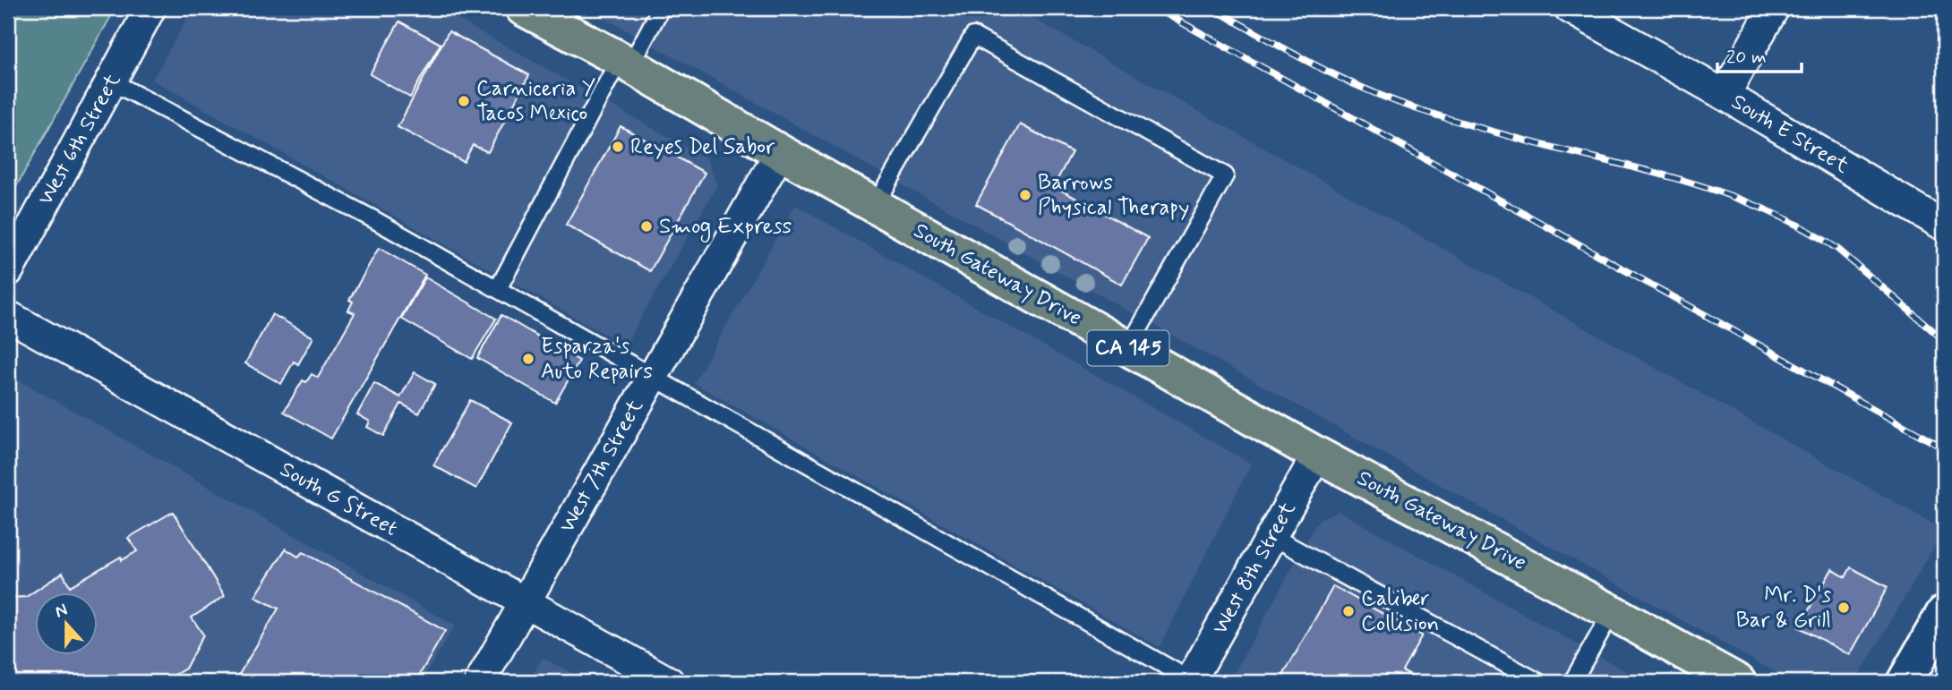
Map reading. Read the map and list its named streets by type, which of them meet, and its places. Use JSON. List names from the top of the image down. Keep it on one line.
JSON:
{"streets":{"main road":["South Gateway Drive","CA 145"],"street":["South E Street","West 6th Street","West 7th Street","South G Street","West 8th Street"]},"crossings":[["South Gateway Drive","West 7th Street"],["South Gateway Drive","West 8th Street"],["West 7th Street","South G Street"]],"places":["Carniceria Y Tacos Mexico","Reyes Del Sabor","Barrows Physical Therapy","Smog Express","Esparza's Auto Repairs","Mr. D's Bar & Grill","Caliber Collision"],"scale_bar":"20 m","north":"top"}
